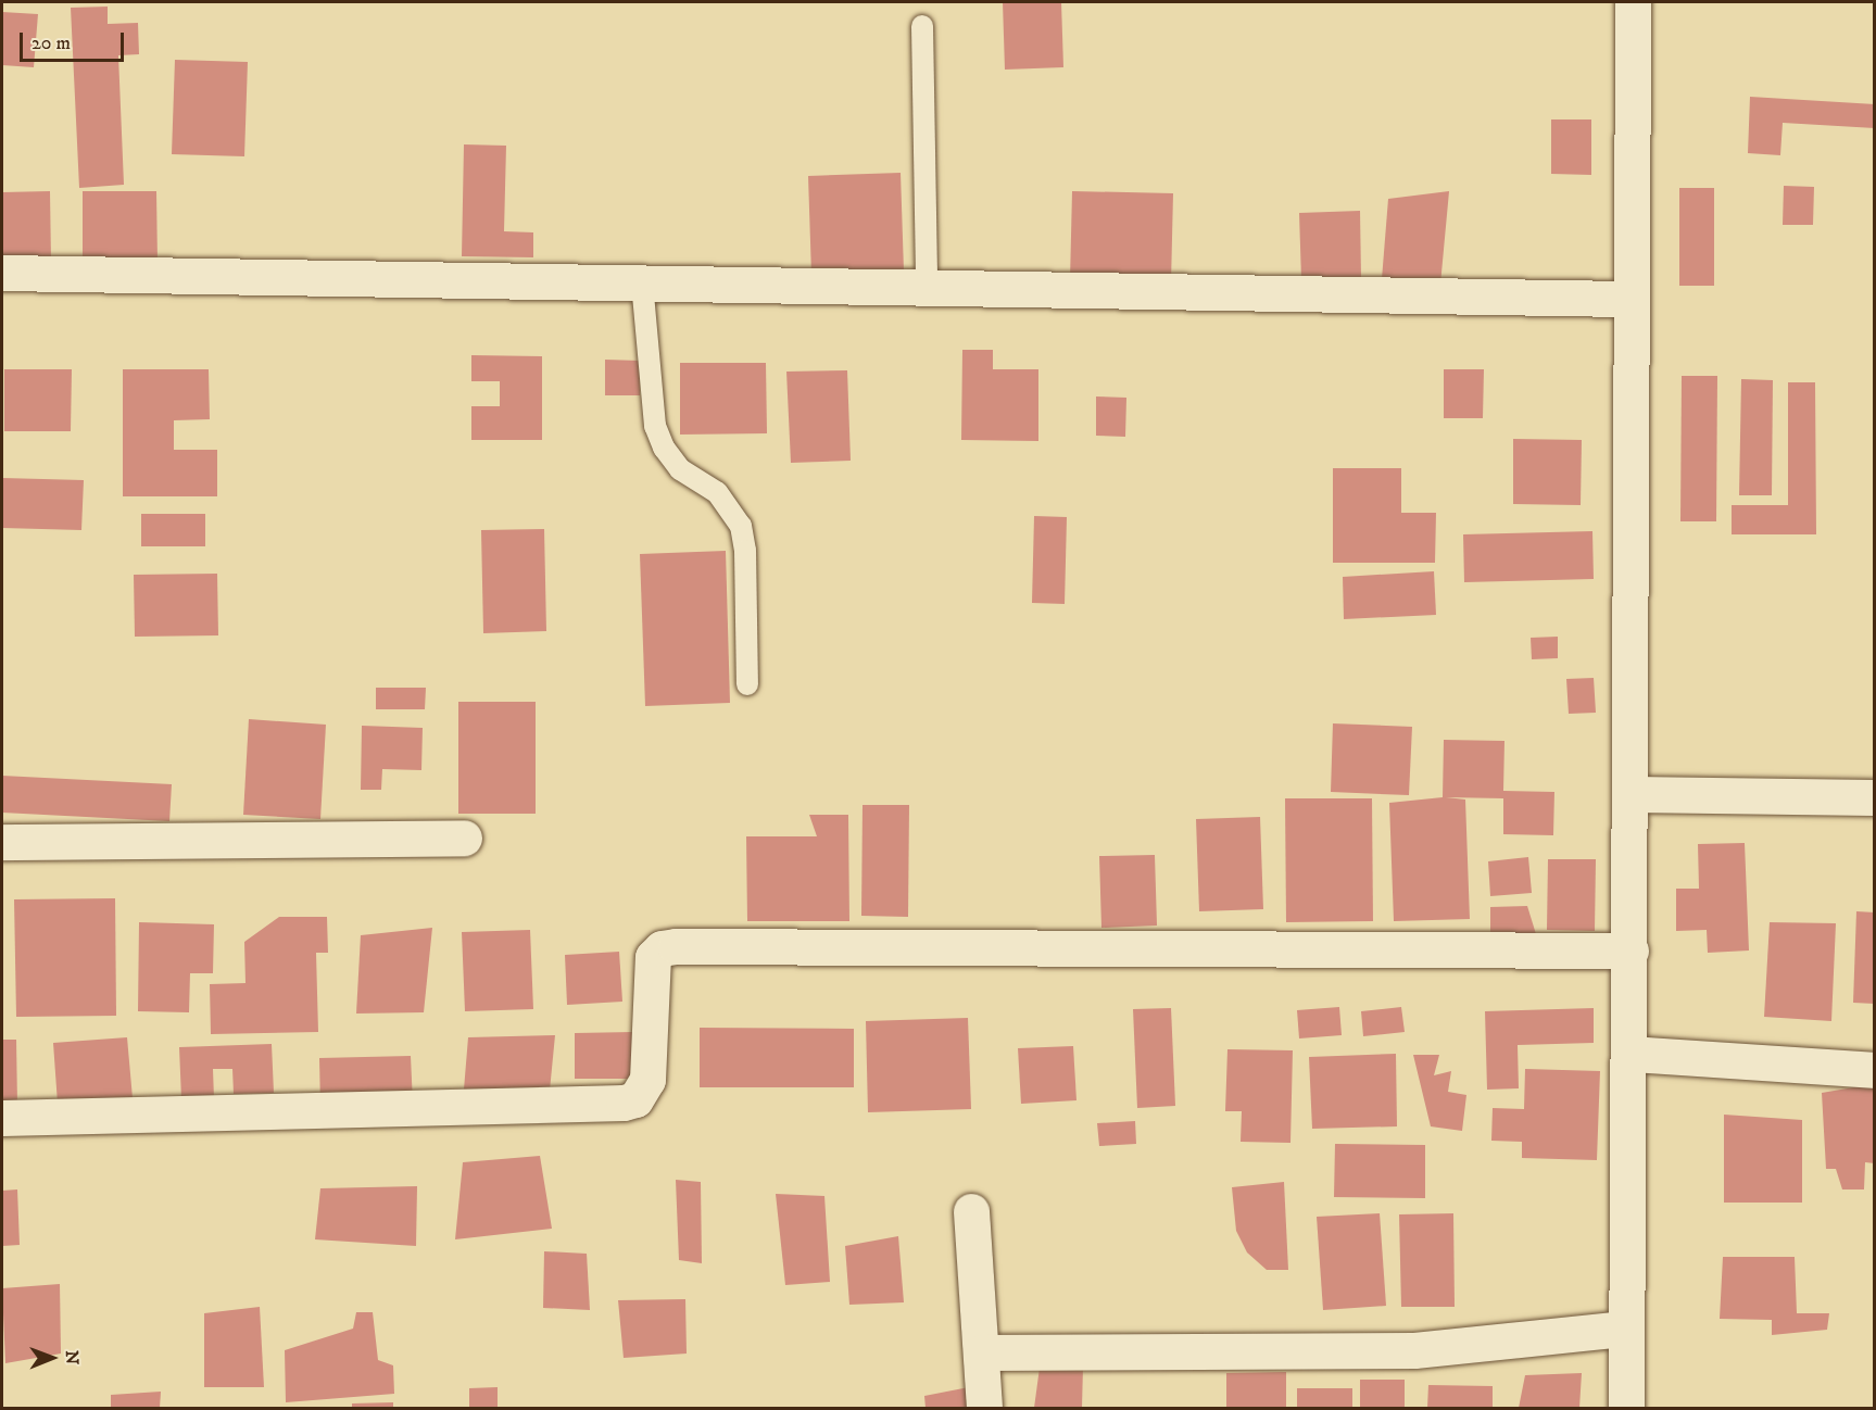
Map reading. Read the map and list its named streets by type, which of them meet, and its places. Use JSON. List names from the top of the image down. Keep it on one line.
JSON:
{"scale_bar":"20 m","north":"right"}
